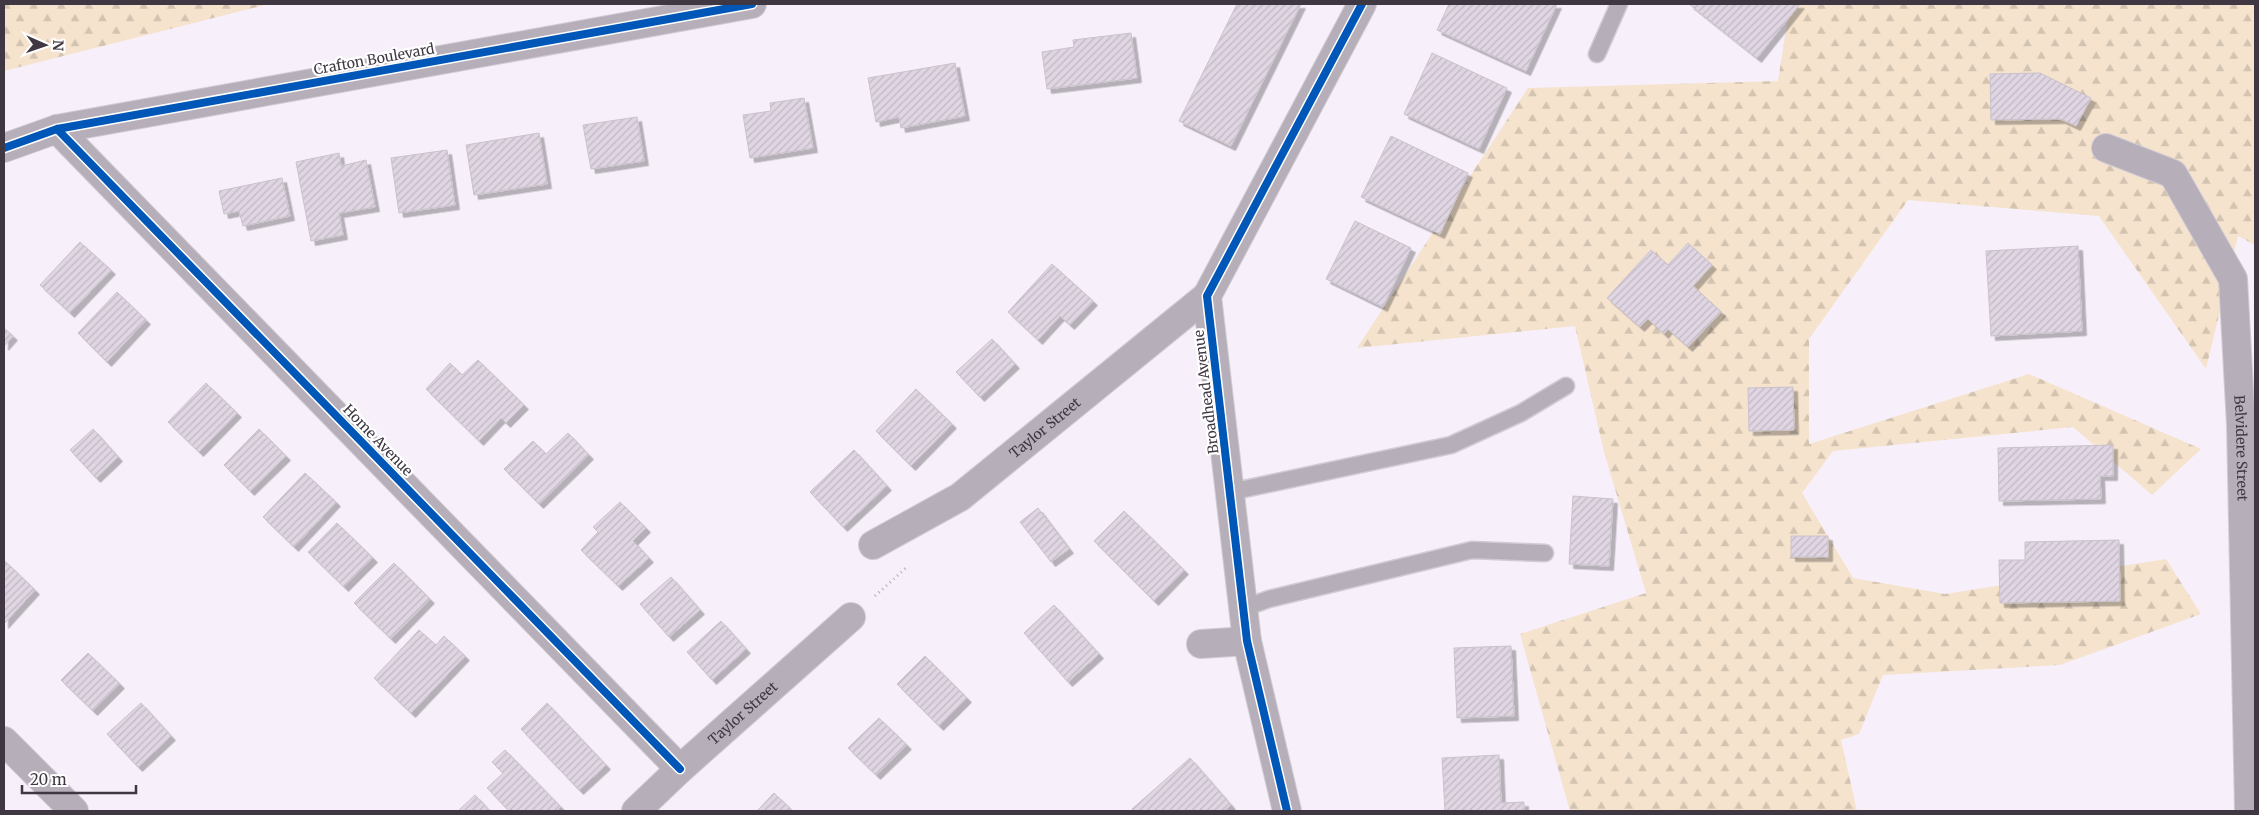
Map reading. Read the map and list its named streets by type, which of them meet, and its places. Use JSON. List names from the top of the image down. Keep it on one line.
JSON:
{"streets":{"street":["Crafton Boulevard","Broadhead Avenue","Taylor Street","Home Avenue","Belvidere Street"]},"crossings":[["Crafton Boulevard","Home Avenue"],["Broadhead Avenue","Taylor Street"],["Taylor Street","Home Avenue"]],"scale_bar":"20 m","north":"right"}
